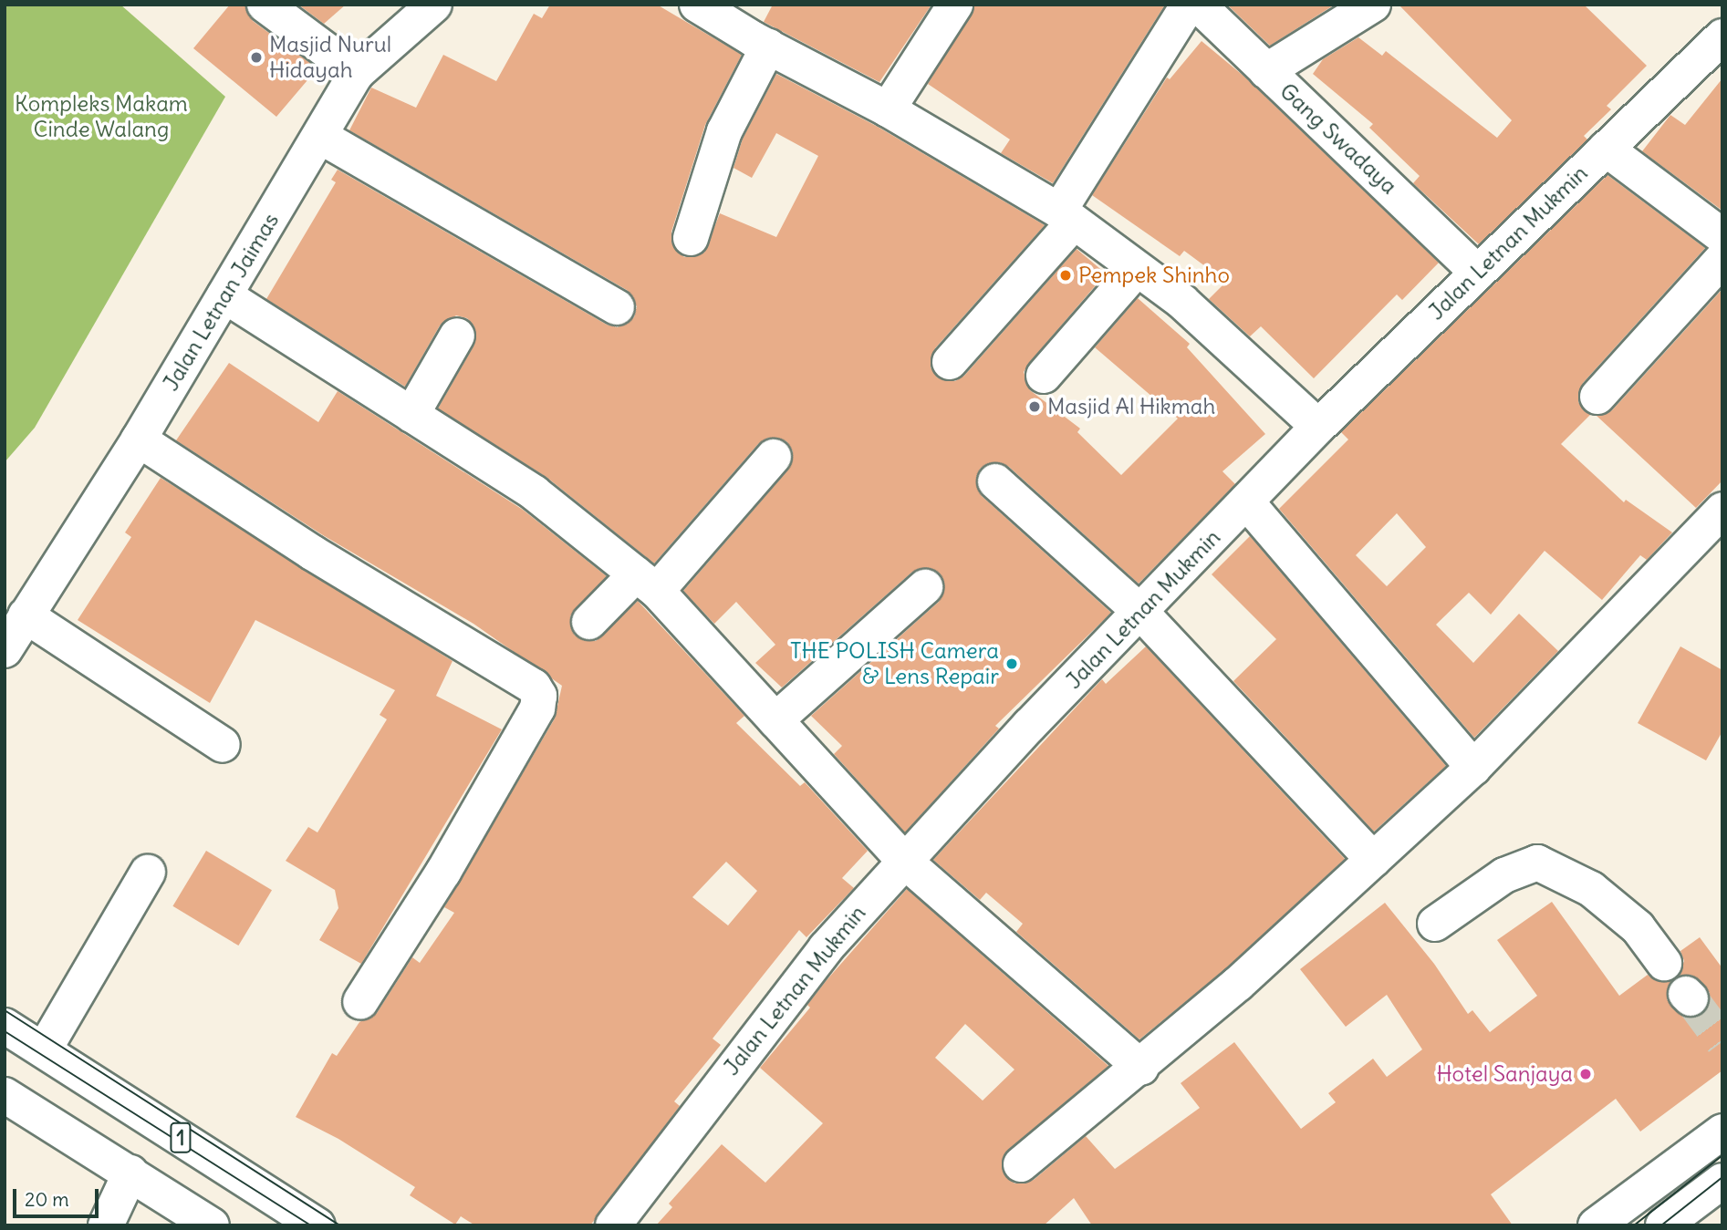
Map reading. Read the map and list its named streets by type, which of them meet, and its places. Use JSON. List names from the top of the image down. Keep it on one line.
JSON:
{"streets":{"main road":["Gang Swadaya","Jalan Letnan Mukmin","Jalan Letnan Jaimas","1"]},"crossings":[["Gang Swadaya","Jalan Letnan Mukmin"]],"parks":["Kompleks Makam Cinde Walang"],"places":["Masjid Nurul Hidayah","Pempek Shinho","Masjid Al Hikmah","THE POLISH Camera & Lens Repair","Hotel Sanjaya"],"scale_bar":"20 m"}
